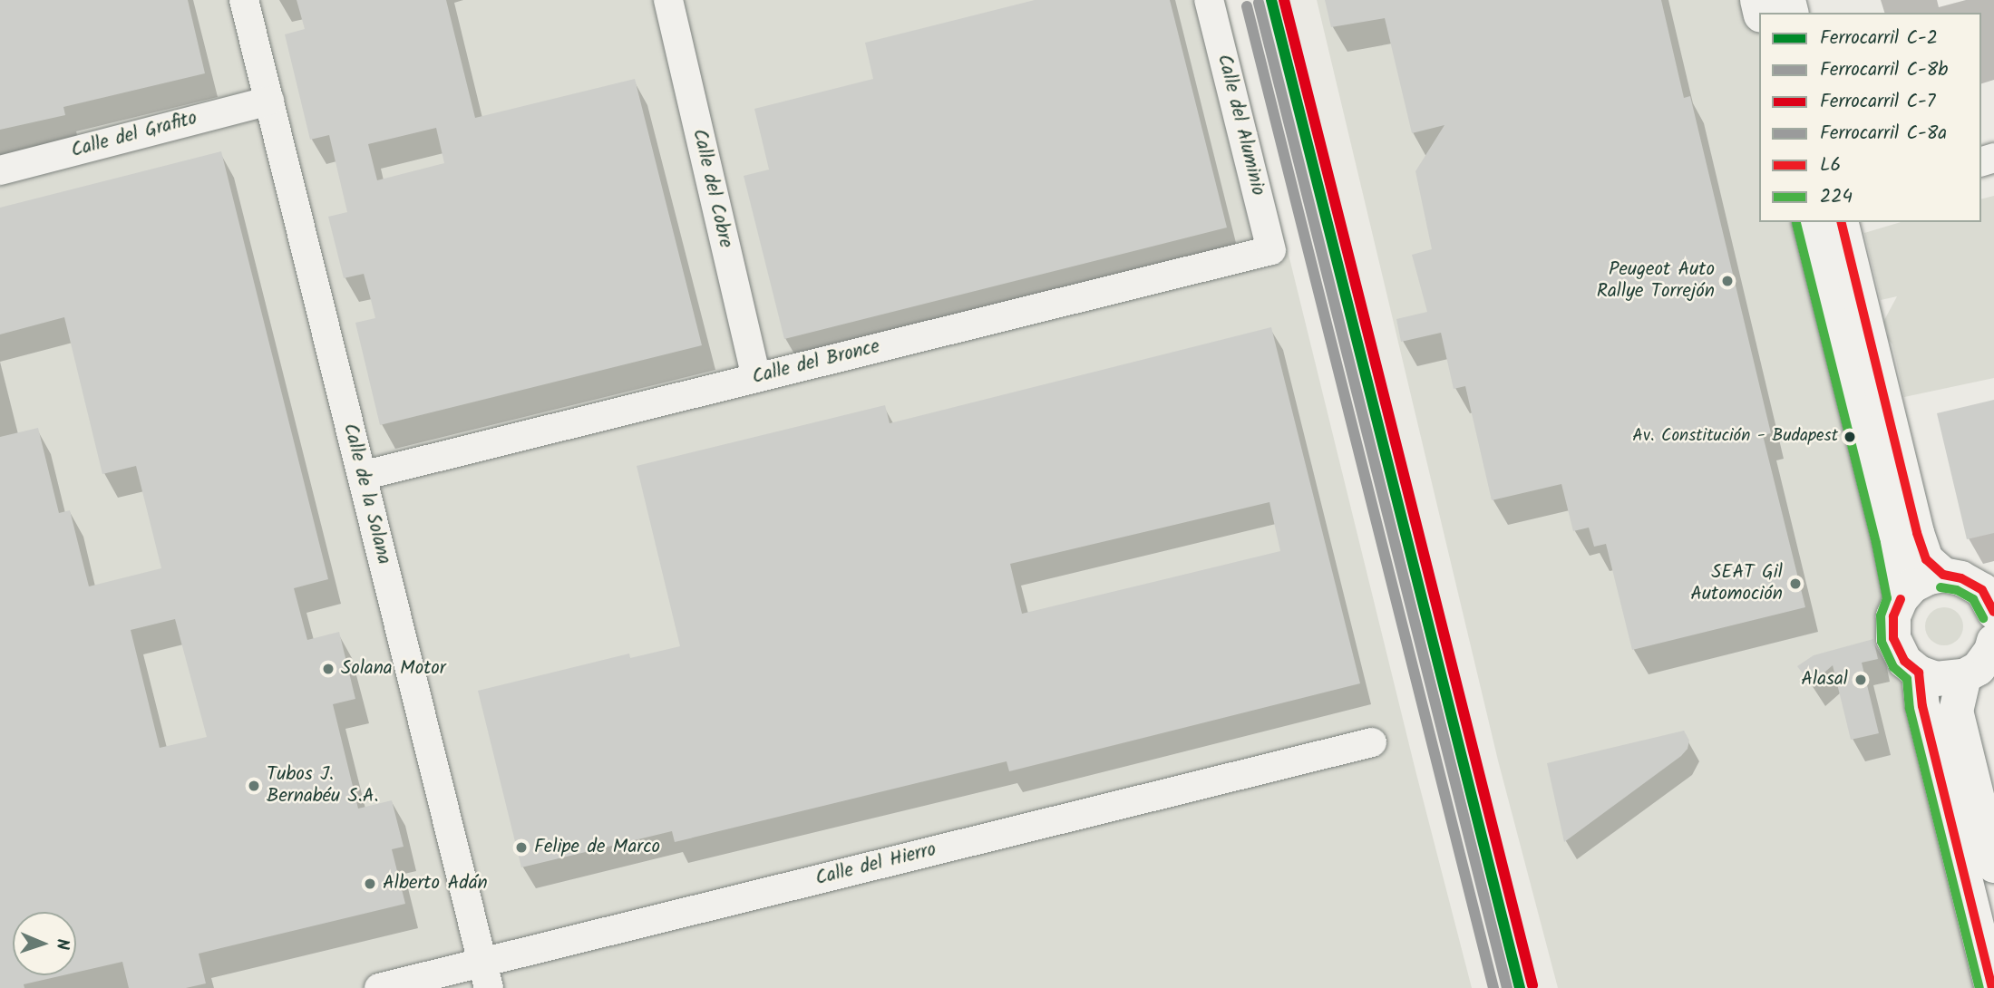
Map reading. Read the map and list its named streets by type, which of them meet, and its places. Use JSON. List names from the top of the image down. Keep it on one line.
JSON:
{"streets":{"street":["Calle del Aluminio","Calle del Grafito","Calle del Cobre","Calle del Bronce","Calle de la Solana","Calle del Hierro"]},"crossings":[["Calle del Aluminio","Calle del Bronce"],["Calle del Grafito","Calle de la Solana"],["Calle del Cobre","Calle del Bronce"],["Calle del Bronce","Calle de la Solana"],["Calle de la Solana","Calle del Hierro"]],"places":["Peugeot Auto Rallye Torrejón","Av. Constitución - Budapest","SEAT Gil Automoción","Solana Motor","Alasal","Tubos J. Bernabéu S.A.","Felipe de Marco","Alberto Adán"],"lines":["rail line C-2","rail line C-7","rail line C-8b","rail line C-8a","transit line L6","transit line 224"],"legend":["Ferrocarril C-2","Ferrocarril C-8b","Ferrocarril C-7","Ferrocarril C-8a","L6","224"],"north":"right"}
